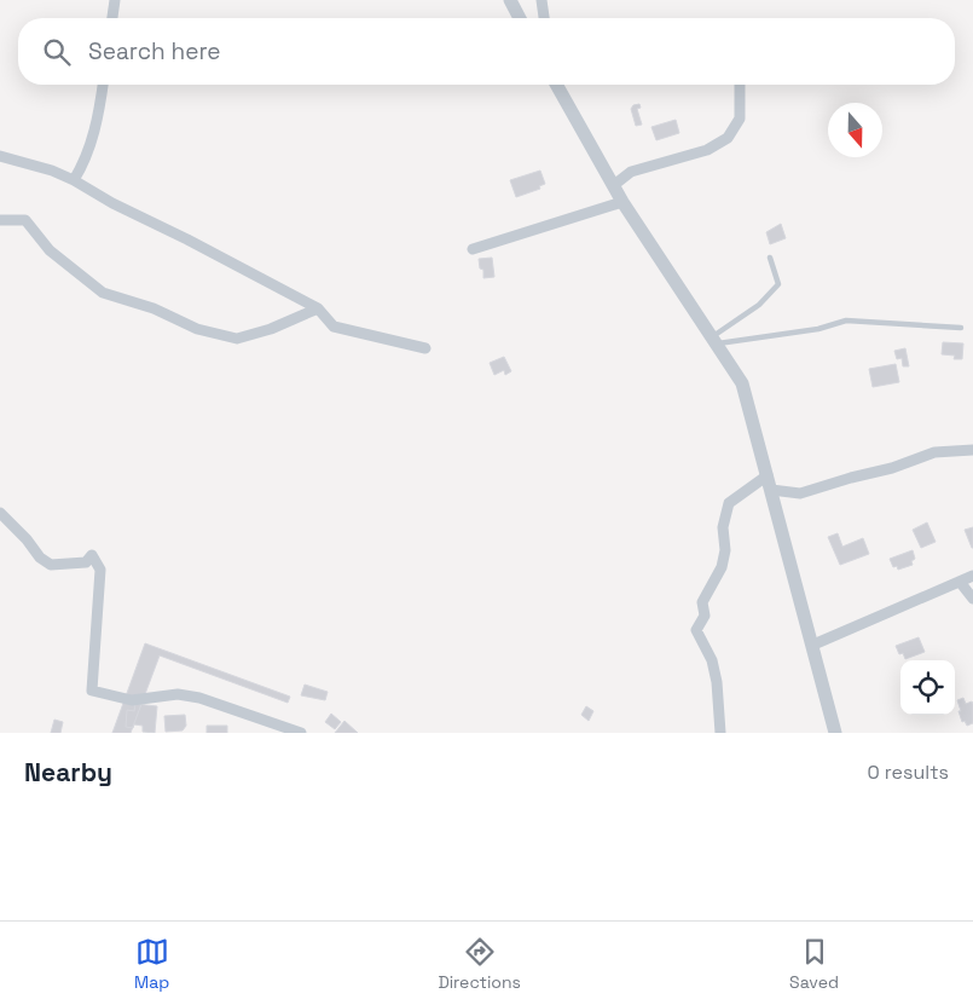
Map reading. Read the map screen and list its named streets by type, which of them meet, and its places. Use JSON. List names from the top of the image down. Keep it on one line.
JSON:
{"north":"bottom","page":{"search":"Search here","heading":["Nearby","0 results"],"nav":["Map","Directions","Saved"]}}
